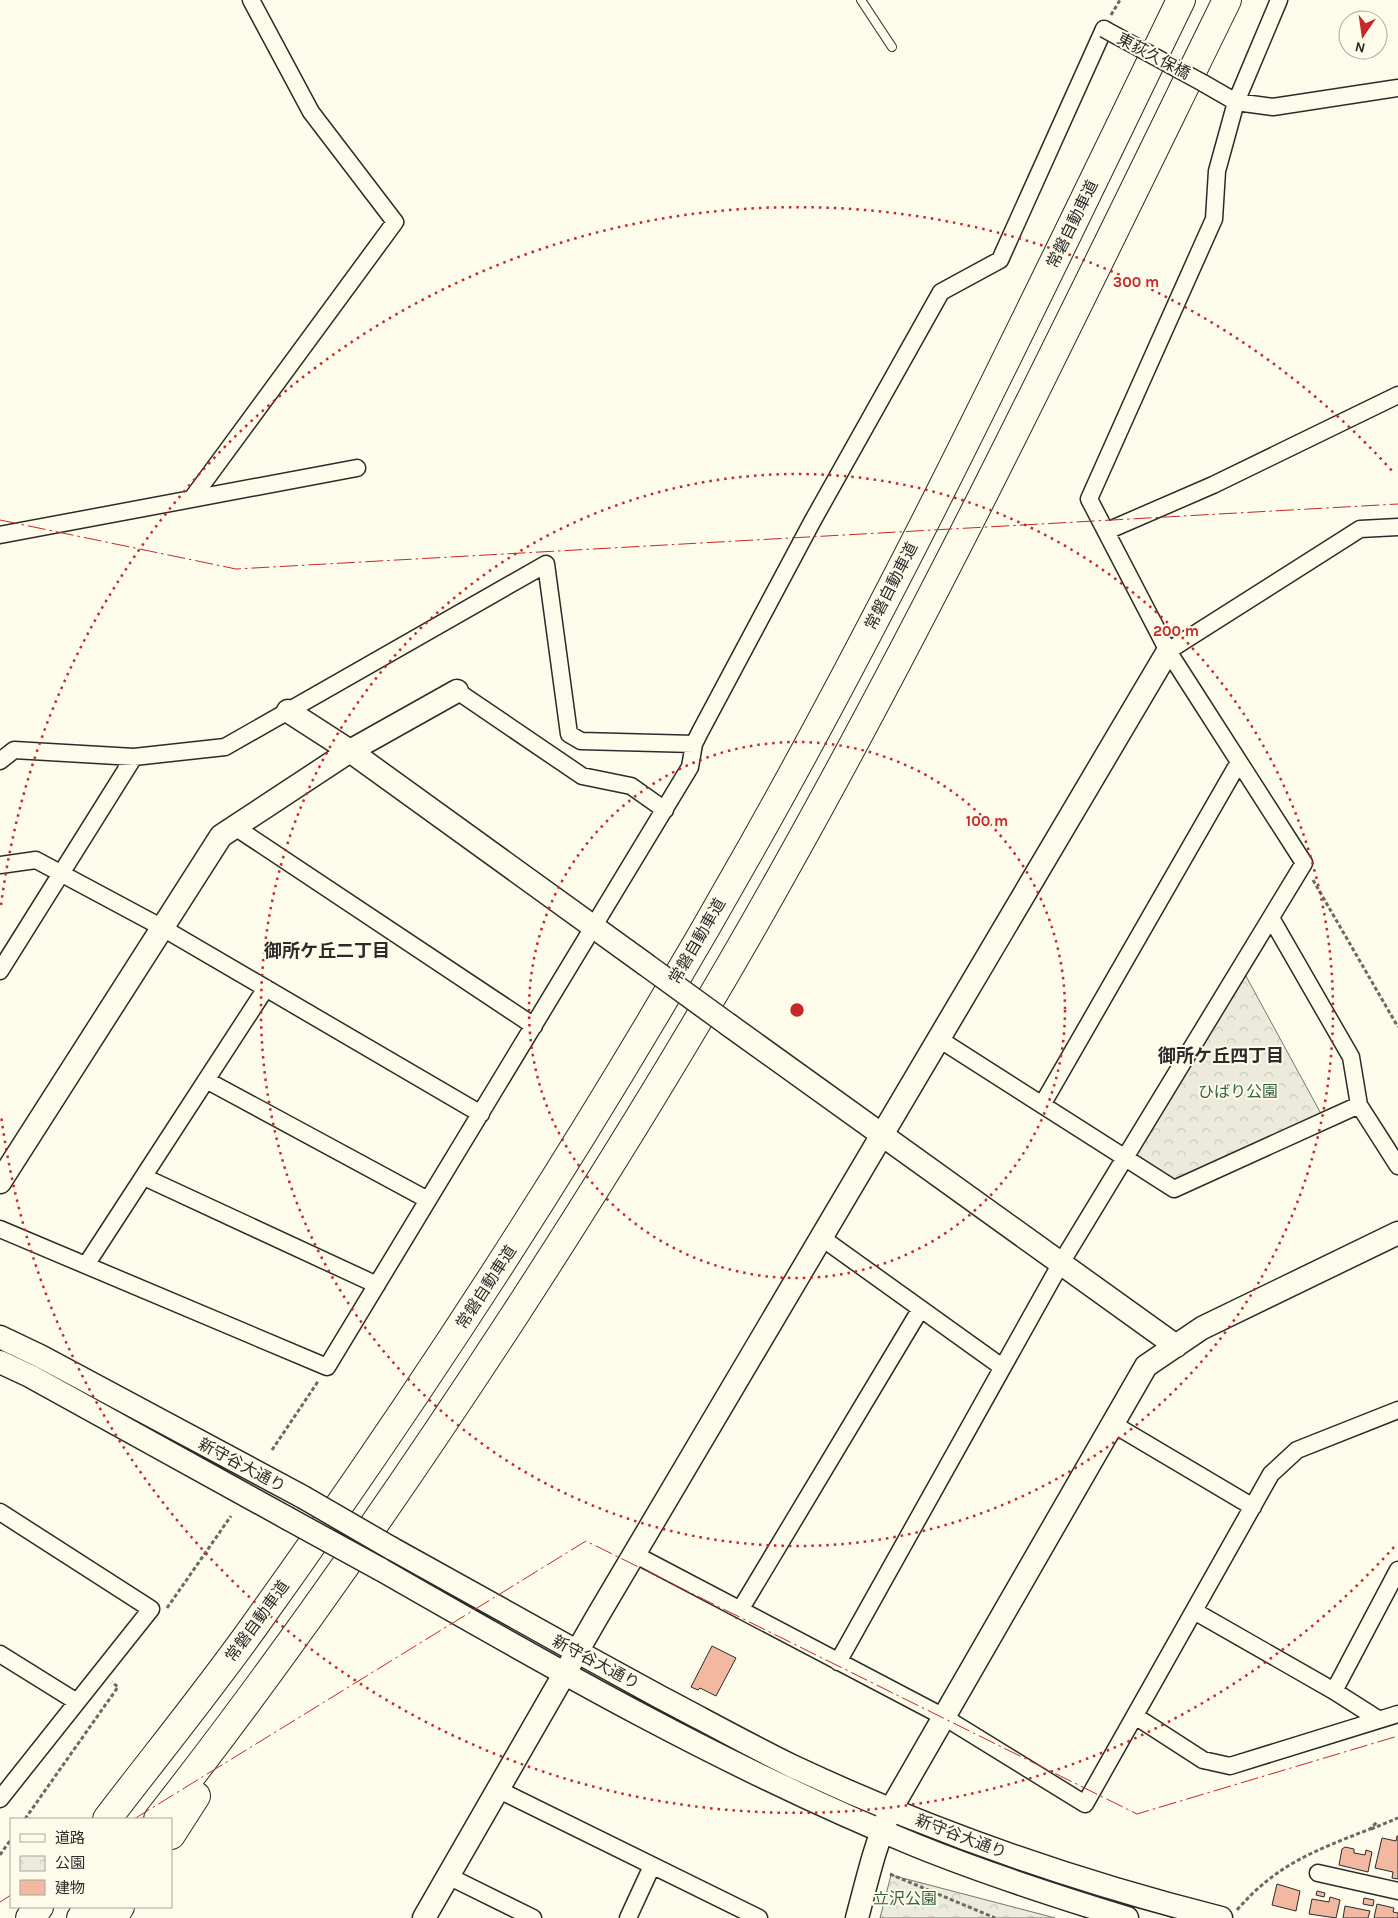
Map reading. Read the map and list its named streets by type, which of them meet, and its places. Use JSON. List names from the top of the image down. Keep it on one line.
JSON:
{"streets":{"highway":["常磐自動車道"],"street":["東荻久保橋","新守谷大通り"]},"districts":["御所ケ丘二丁目","御所ケ丘四丁目"],"parks":["ひばり公園","立沢公園"],"legend":["道路","公園","建物"],"north":"bottom","rings":["300 m","200 m","100 m"]}
